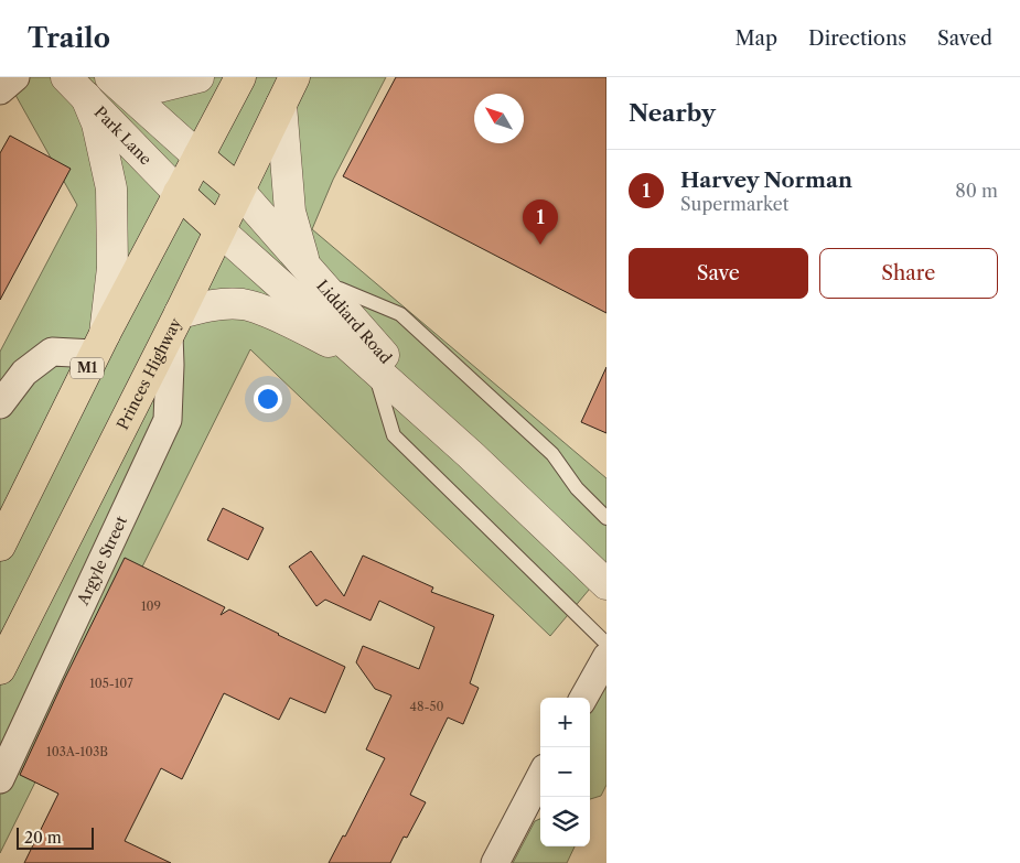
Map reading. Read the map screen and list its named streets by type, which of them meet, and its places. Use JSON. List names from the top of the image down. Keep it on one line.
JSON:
{"streets":{"highway":["M1","Princes Highway"],"street":["Park Lane","Liddiard Road","Argyle Street"]},"crossings":[["Park Lane","M1"],["Liddiard Road","Princes Highway"],["Princes Highway","Argyle Street"]],"house_numbers":["109","105-107","48-50","103A-103B"],"scale_bar":"20 m","north":"top left","page":{"header":"Trailo","nav":["Map","Directions","Saved"],"heading":"Nearby","list":[{"mark":"1","name":"Harvey Norman","note":"Supermarket","value":"80 m"}],"pins":"1","buttons":["Save","Share"],"map_buttons":["+","−"],"scale":"20 m"}}
